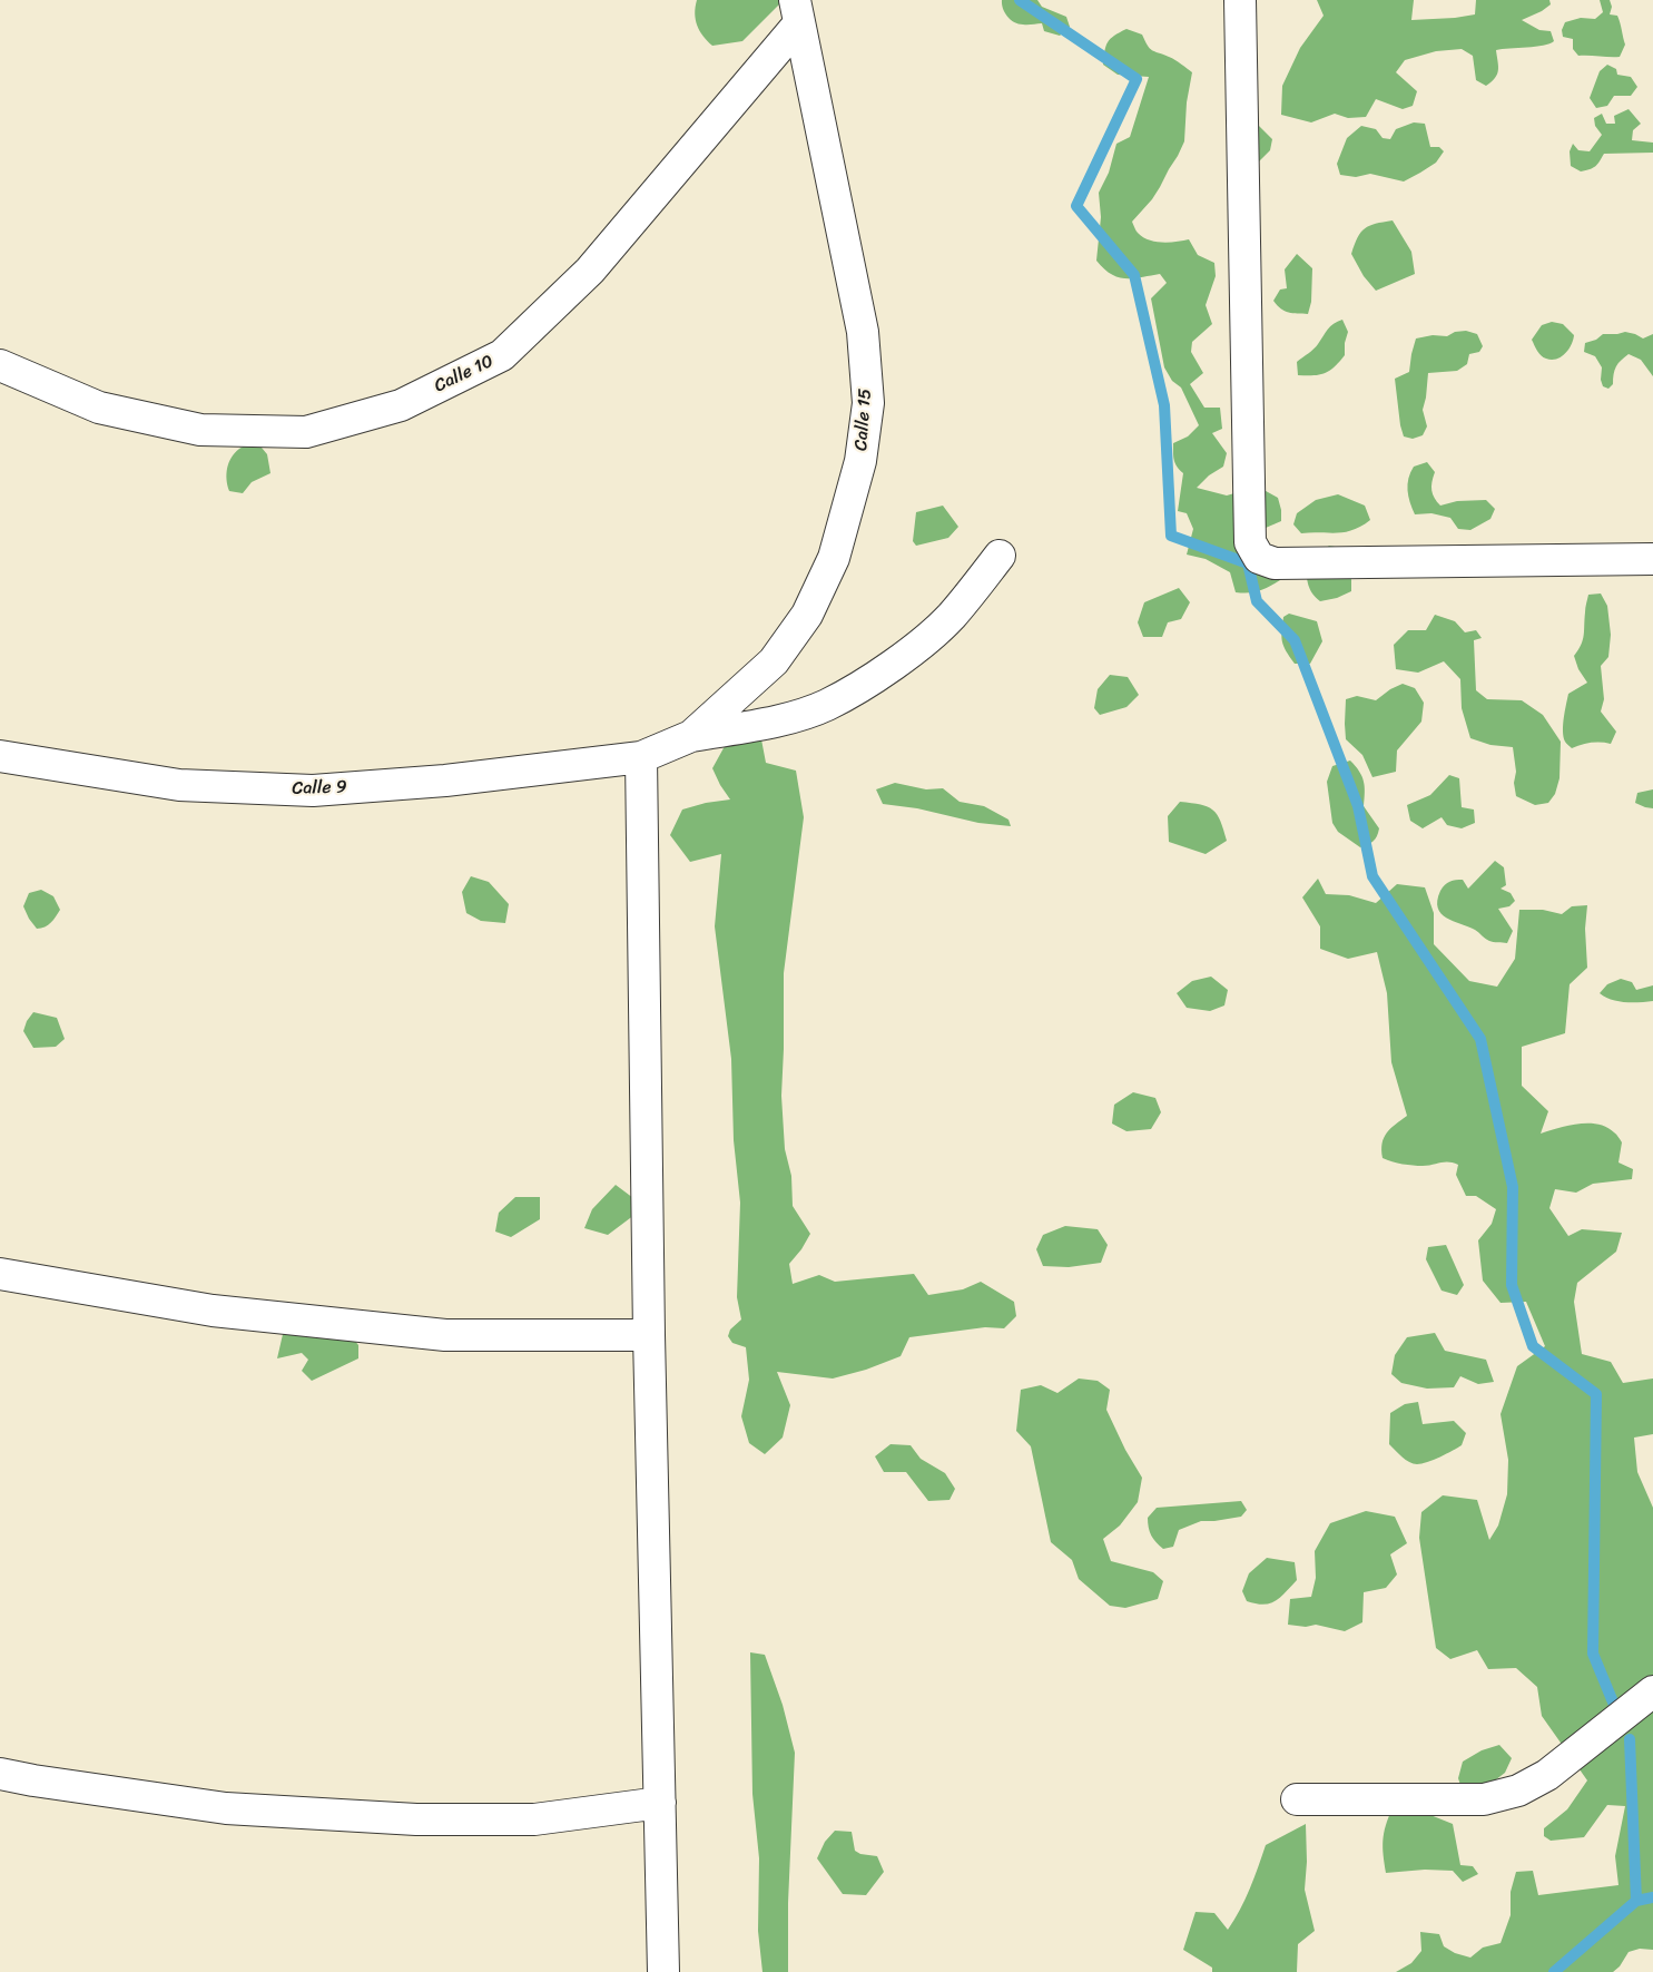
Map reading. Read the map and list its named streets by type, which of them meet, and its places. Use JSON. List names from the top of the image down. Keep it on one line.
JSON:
{"streets":{"street":["Calle 10","Calle 15","Calle 9"]},"crossings":[["Calle 10","Calle 15"],["Calle 15","Calle 9"]]}
